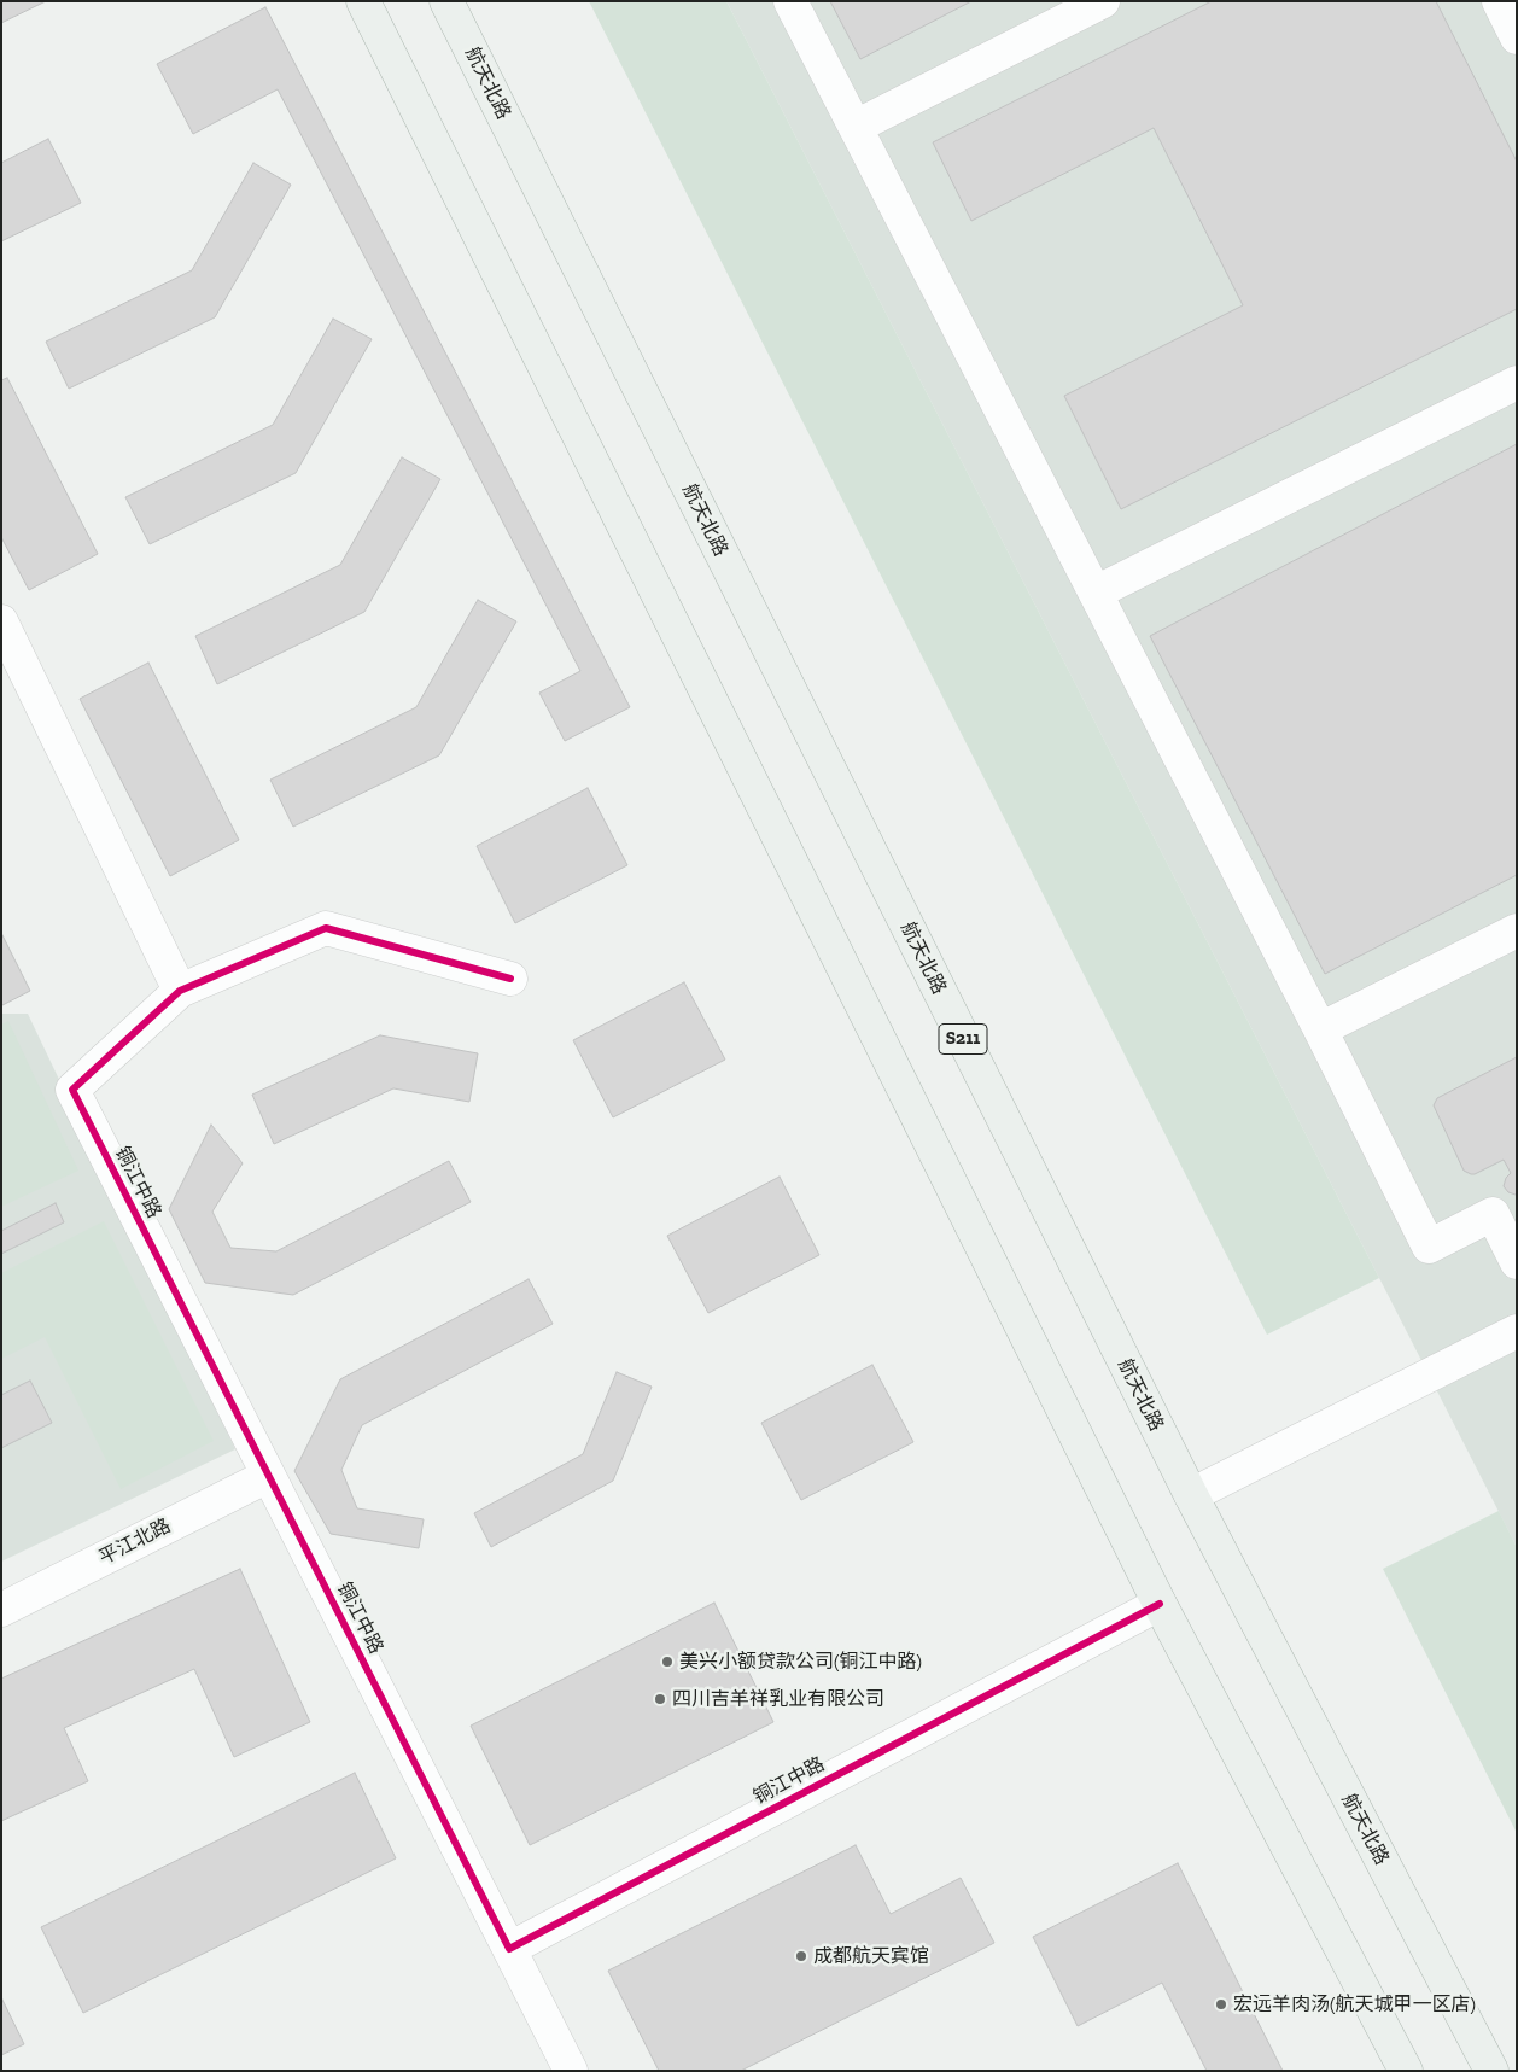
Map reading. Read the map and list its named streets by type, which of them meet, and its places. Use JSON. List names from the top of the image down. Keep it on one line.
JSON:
{"streets":{"main road":["航天北路","S211"],"street":["铜江中路","平江北路"]},"crossings":[["铜江中路","平江北路"]],"places":["美兴小额贷款公司(铜江中路)","四川吉羊祥乳业有限公司","成都航天宾馆","宏远羊肉汤(航天城甲一区店)"]}
